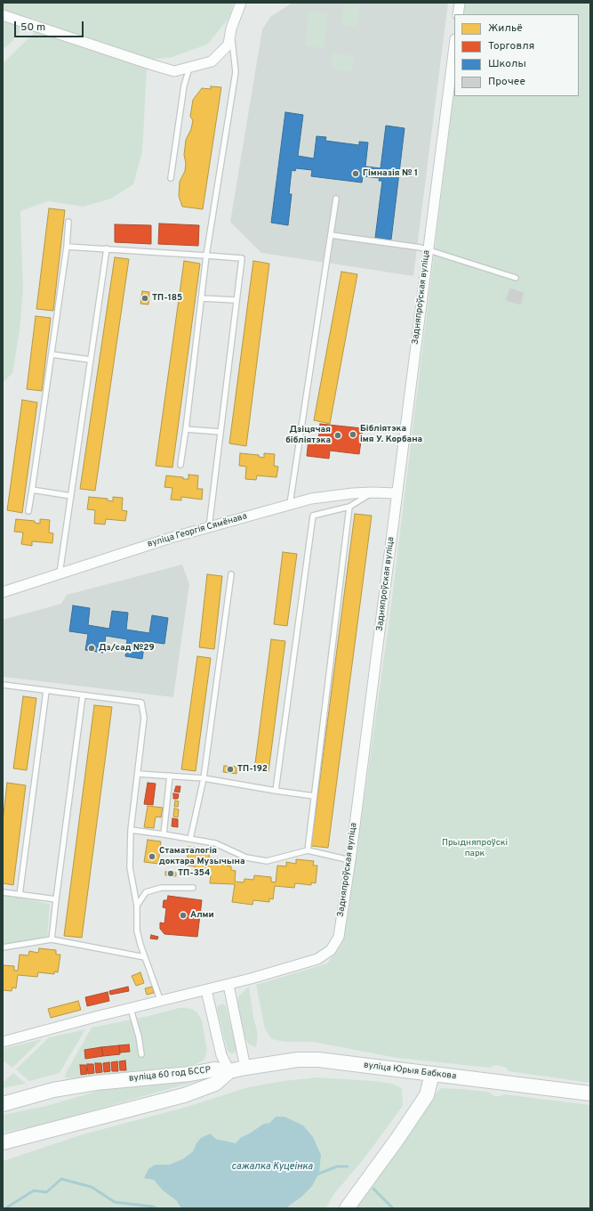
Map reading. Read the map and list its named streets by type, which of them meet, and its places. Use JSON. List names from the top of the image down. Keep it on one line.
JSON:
{"streets":{"main road":["вуліца Юрыя Бабкова","вуліца 60 год БССР"],"street":["Задняпроўская вуліца","вуліца Георгія Сямёнава"]},"crossings":[["Задняпроўская вуліца","вуліца Георгія Сямёнава"],["вуліца Юрыя Бабкова","вуліца 60 год БССР"]],"water":["сажалка Куцеінка"],"parks":["Прыдняпроўскі парк"],"places":["Гімназія № 1","ТП-185","Бібліятэка імя У. Корбана","Дзіцячая бібліятэка","Дз/сад №29","ТП-192","Стаматалогія доктара Музычына","ТП-354","Алми"],"legend":["Жильё","Торговля","Школы","Прочее"],"scale_bar":"50 m"}
